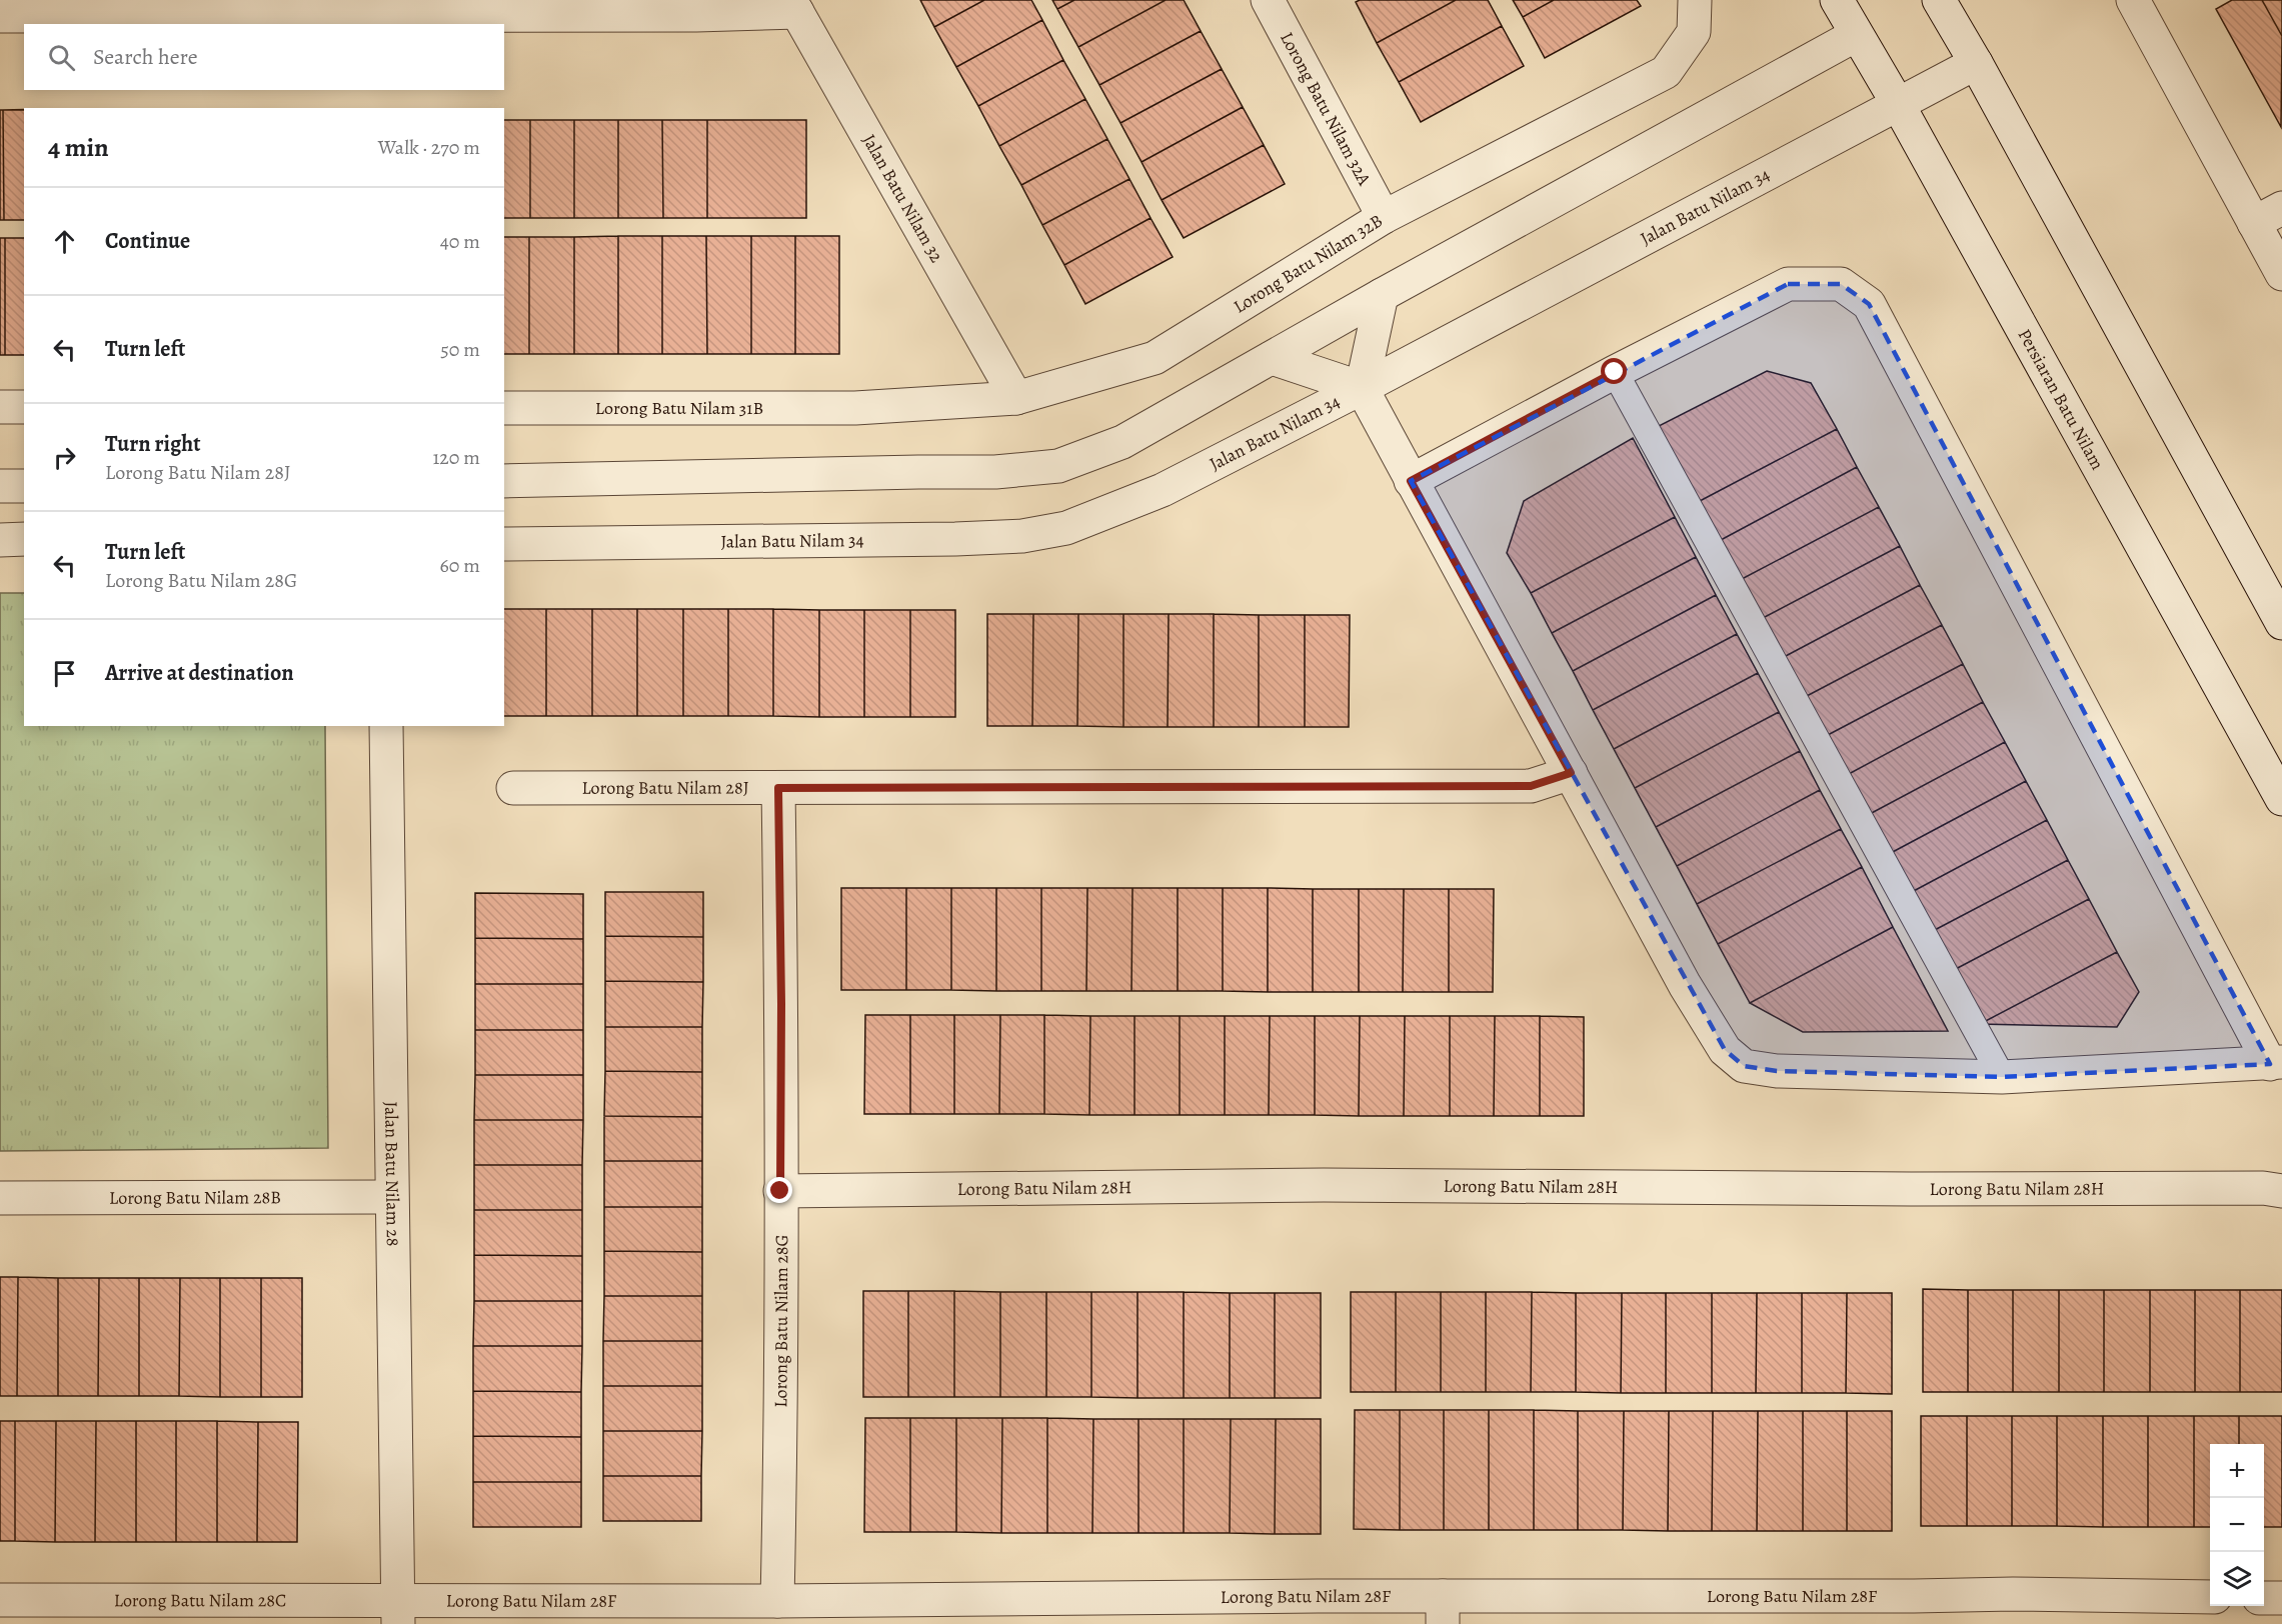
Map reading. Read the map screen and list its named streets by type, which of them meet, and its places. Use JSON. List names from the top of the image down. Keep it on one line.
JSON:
{"streets":{"street":["Lorong Batu Nilam 32A","Jalan Batu Nilam 32","Jalan Batu Nilam 34","Lorong Batu Nilam 32B","Persiaran Batu Nilam","Lorong Batu Nilam 31B","Lorong Batu Nilam 28J","Jalan Batu Nilam 28","Lorong Batu Nilam 28H","Lorong Batu Nilam 28B","Lorong Batu Nilam 28G","Lorong Batu Nilam 28F","Lorong Batu Nilam 28C"]},"crossings":[["Lorong Batu Nilam 32A","Lorong Batu Nilam 32B"],["Jalan Batu Nilam 32","Lorong Batu Nilam 32B"],["Jalan Batu Nilam 34","Persiaran Batu Nilam"],["Lorong Batu Nilam 32B","Lorong Batu Nilam 31B"],["Lorong Batu Nilam 28J","Lorong Batu Nilam 28G"],["Jalan Batu Nilam 28","Lorong Batu Nilam 28B"],["Jalan Batu Nilam 28","Lorong Batu Nilam 28F"],["Jalan Batu Nilam 28","Lorong Batu Nilam 28C"],["Lorong Batu Nilam 28H","Lorong Batu Nilam 28G"],["Lorong Batu Nilam 28G","Lorong Batu Nilam 28F"],["Lorong Batu Nilam 28F","Lorong Batu Nilam 28C"]],"page":{"search":"Search here","heading":["4 min","Walk · 270 m"],"list":[["Continue","40 m"],["Turn left","50 m"],["Turn right","Lorong Batu Nilam 28J","120 m"],["Turn left","Lorong Batu Nilam 28G","60 m"],"Arrive at destination"],"map_buttons":["+","−"]}}
